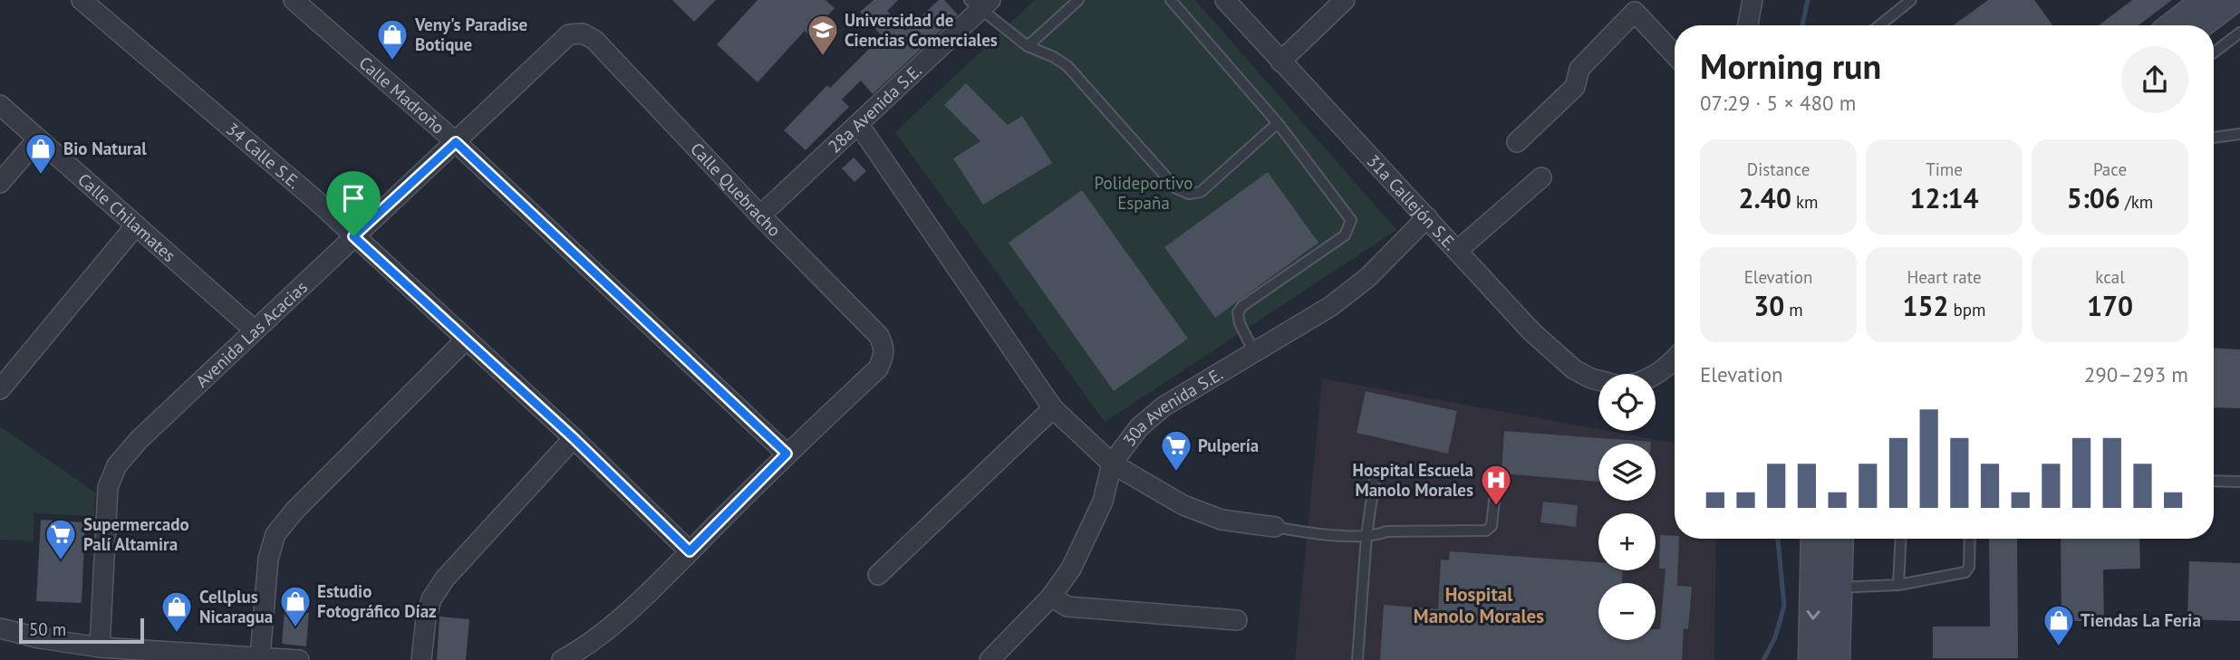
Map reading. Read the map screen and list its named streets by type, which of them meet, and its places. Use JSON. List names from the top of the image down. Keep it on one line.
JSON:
{"streets":{"street":["Calle Madroño","28a Avenida S.E.","34 Calle S.E.","Calle Quebracho","31a Callejón S.E.","Calle Chilamates","Avenida Las Acacias","30a Avenida S.E."]},"crossings":[["Calle Madroño","Calle Quebracho"],["Calle Madroño","Avenida Las Acacias"],["28a Avenida S.E.","Calle Quebracho"],["34 Calle S.E.","Avenida Las Acacias"],["Calle Quebracho","Avenida Las Acacias"],["31a Callejón S.E.","30a Avenida S.E."],["Calle Chilamates","Avenida Las Acacias"]],"districts":["Hospital Manolo Morales"],"parks":["Polideportivo España"],"places":{"school or university":["Universidad de Ciencias Comerciales"],"shop":["Veny's Paradise Botique","Bio Natural","Estudio Fotográfico Díaz","Cellplus Nicaragua","Tiendas La Feria"],"supermarket":["Pulpería","Supermercado Palí Altamira"],"hospital":["Hospital Escuela Manolo Morales"]},"scale_bar":"50 m","page":{"heading":["Morning run","07:29 · 5 × 480 m"],"stats":[["Distance","2.40 km"],["Time","12:14"],["Pace","5:06 /km"],["Elevation","30 m"],["Heart rate","152 bpm"],["kcal","170"]],"chart":["Elevation","290–293 m"],"map_buttons":["+","−"],"scale":"50 m"}}
